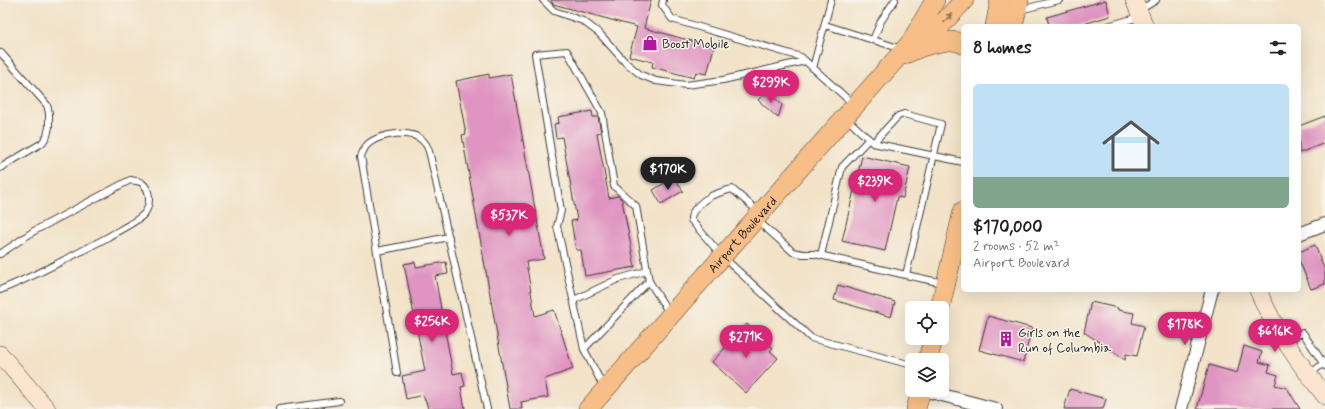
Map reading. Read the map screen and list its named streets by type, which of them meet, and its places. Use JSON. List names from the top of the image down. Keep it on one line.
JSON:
{"streets":{"main road":["Airport Boulevard"]},"places":{"shop":["Boost Mobile"],"building":["Girls on the Run of Columbia"]},"page":{"heading":"8 homes","price":["$299K","$170K","$239K","$537K","$256K","$178K","$616K","$271K"],"list":[{"name":"$170,000","note":"2 rooms · 52 m² · Airport Boulevard"}]}}
